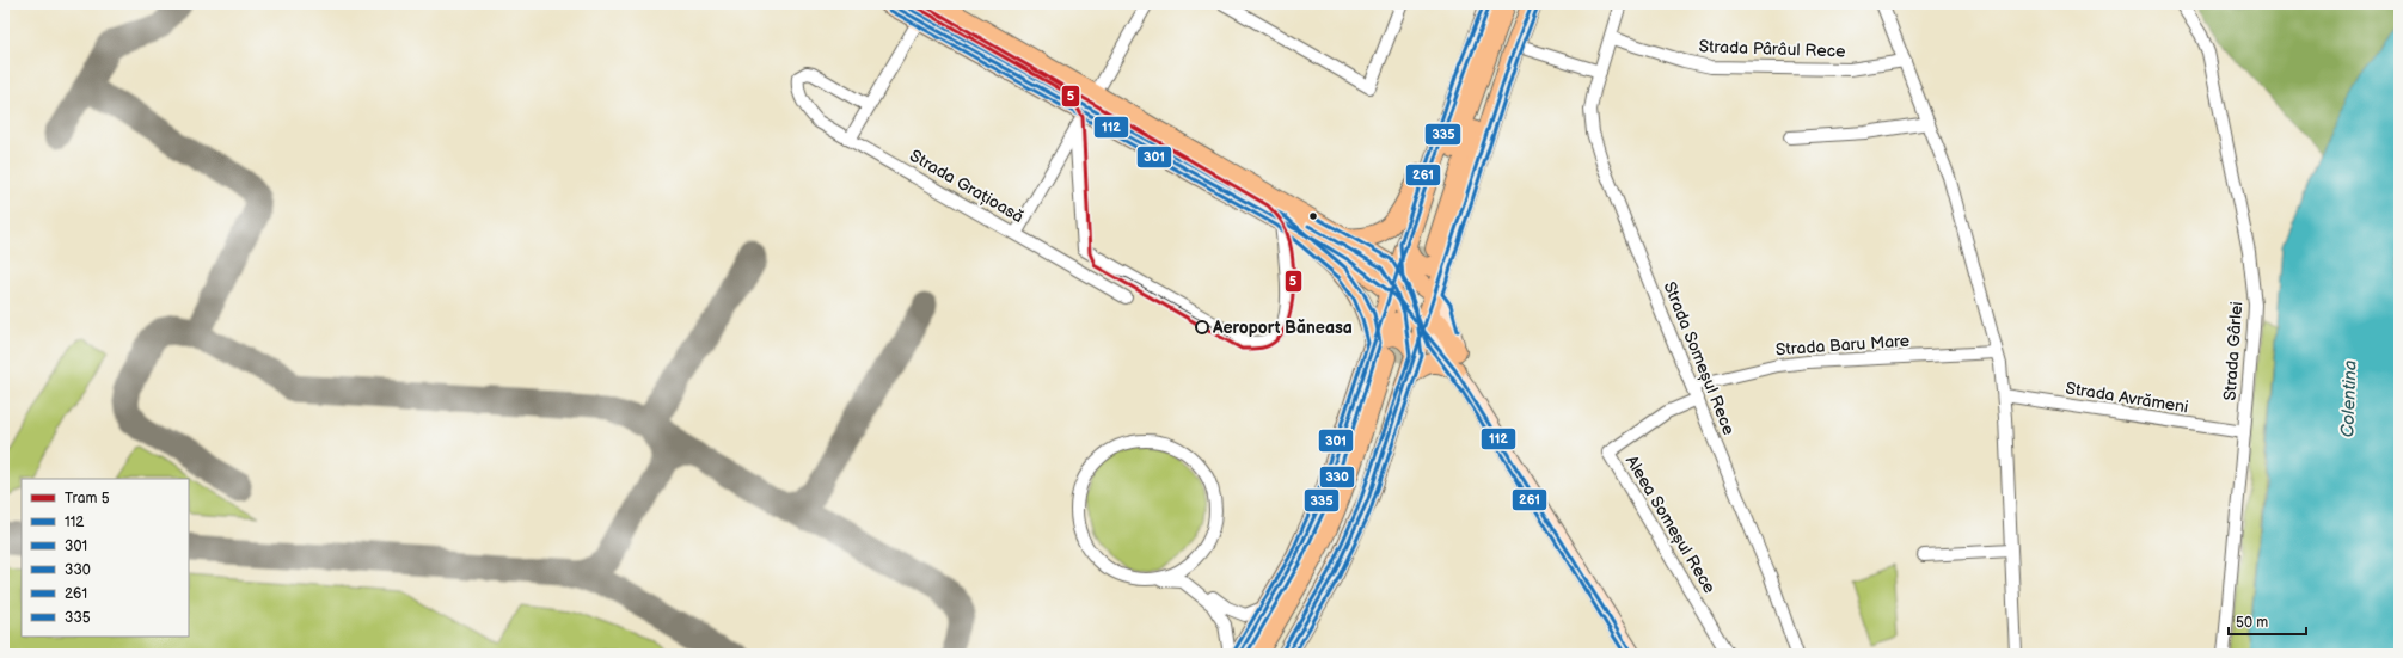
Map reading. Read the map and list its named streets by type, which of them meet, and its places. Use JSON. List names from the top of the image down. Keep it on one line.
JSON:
{"streets":{"street":["Strada Pârâul Rece","Strada Grațioasă","Strada Baru Mare","Strada Gârlei","Strada Someșul Rece","Strada Avrămeni","Aleea Someșul Rece"]},"crossings":[["Strada Pârâul Rece","Strada Someșul Rece"],["Strada Baru Mare","Strada Someșul Rece"],["Strada Gârlei","Strada Avrămeni"],["Strada Someșul Rece","Aleea Someșul Rece"]],"water":["Colentina"],"places":["Aeroport Băneasa"],"lines":["tram line 5","transit line 112","transit line 330","transit line 261","transit line 335","transit line 301"],"legend":["Tram 5","112","301","330","261","335"],"scale_bar":"50 m"}
